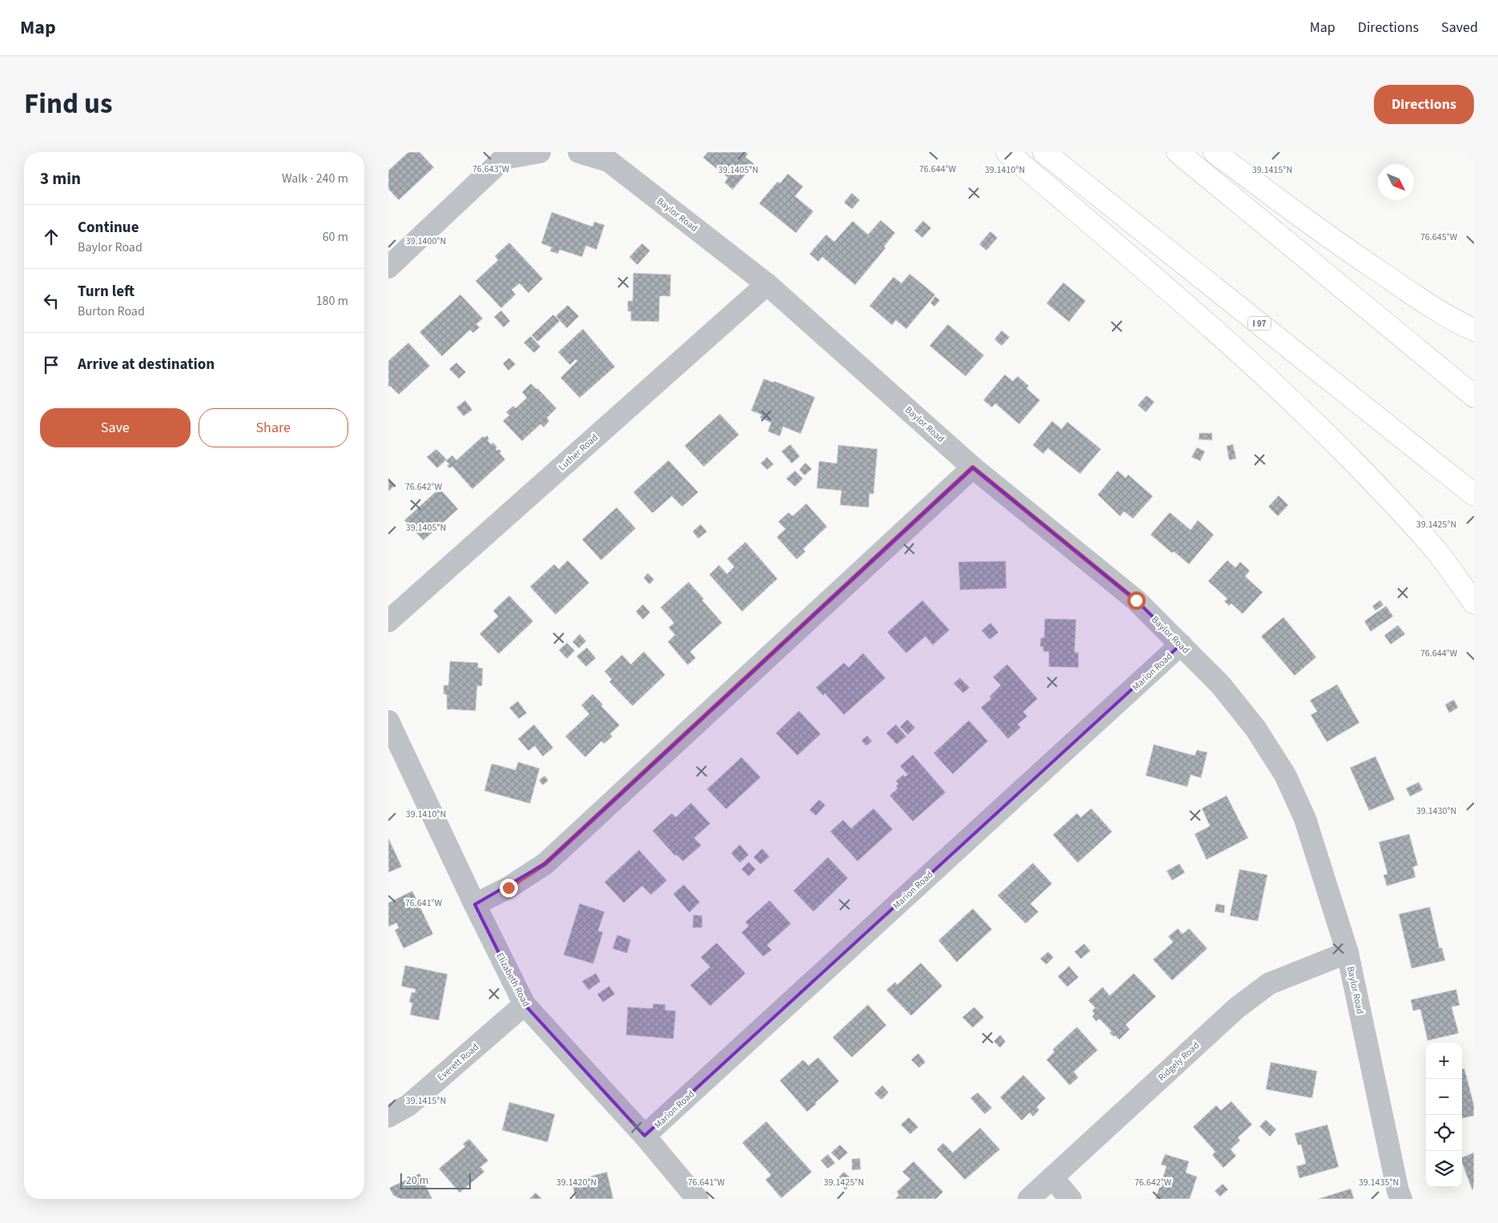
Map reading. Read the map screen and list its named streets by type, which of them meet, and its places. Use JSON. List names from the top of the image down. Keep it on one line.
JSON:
{"streets":{"highway":["I 97"],"street":["Baylor Road","Luther Road","Marion Road","Elizabeth Road","Ridgely Road","Everett Road"]},"crossings":[["Baylor Road","Luther Road"],["Baylor Road","Marion Road"],["Baylor Road","Ridgely Road"],["Marion Road","Elizabeth Road"],["Elizabeth Road","Everett Road"]],"scale_bar":"20 m","north":"bottom right","page":{"header":"Map","nav":["Map","Directions","Saved"],"title":"Find us","buttons":["Directions",["Save","Share"]],"heading":["3 min","Walk · 240 m"],"list":[["Continue","Baylor Road","60 m"],["Turn left","Burton Road","180 m"],"Arrive at destination"],"map_buttons":["+","−"],"scale":"20 m"},"coordinates":["76.643°W","76.644°W","39.1415°N","39.1405°N","39.1410°N","76.645°W","39.1400°N","76.642°W","39.1425°N","39.1430°N","76.641°W","39.1420°N","39.1435°N"]}
